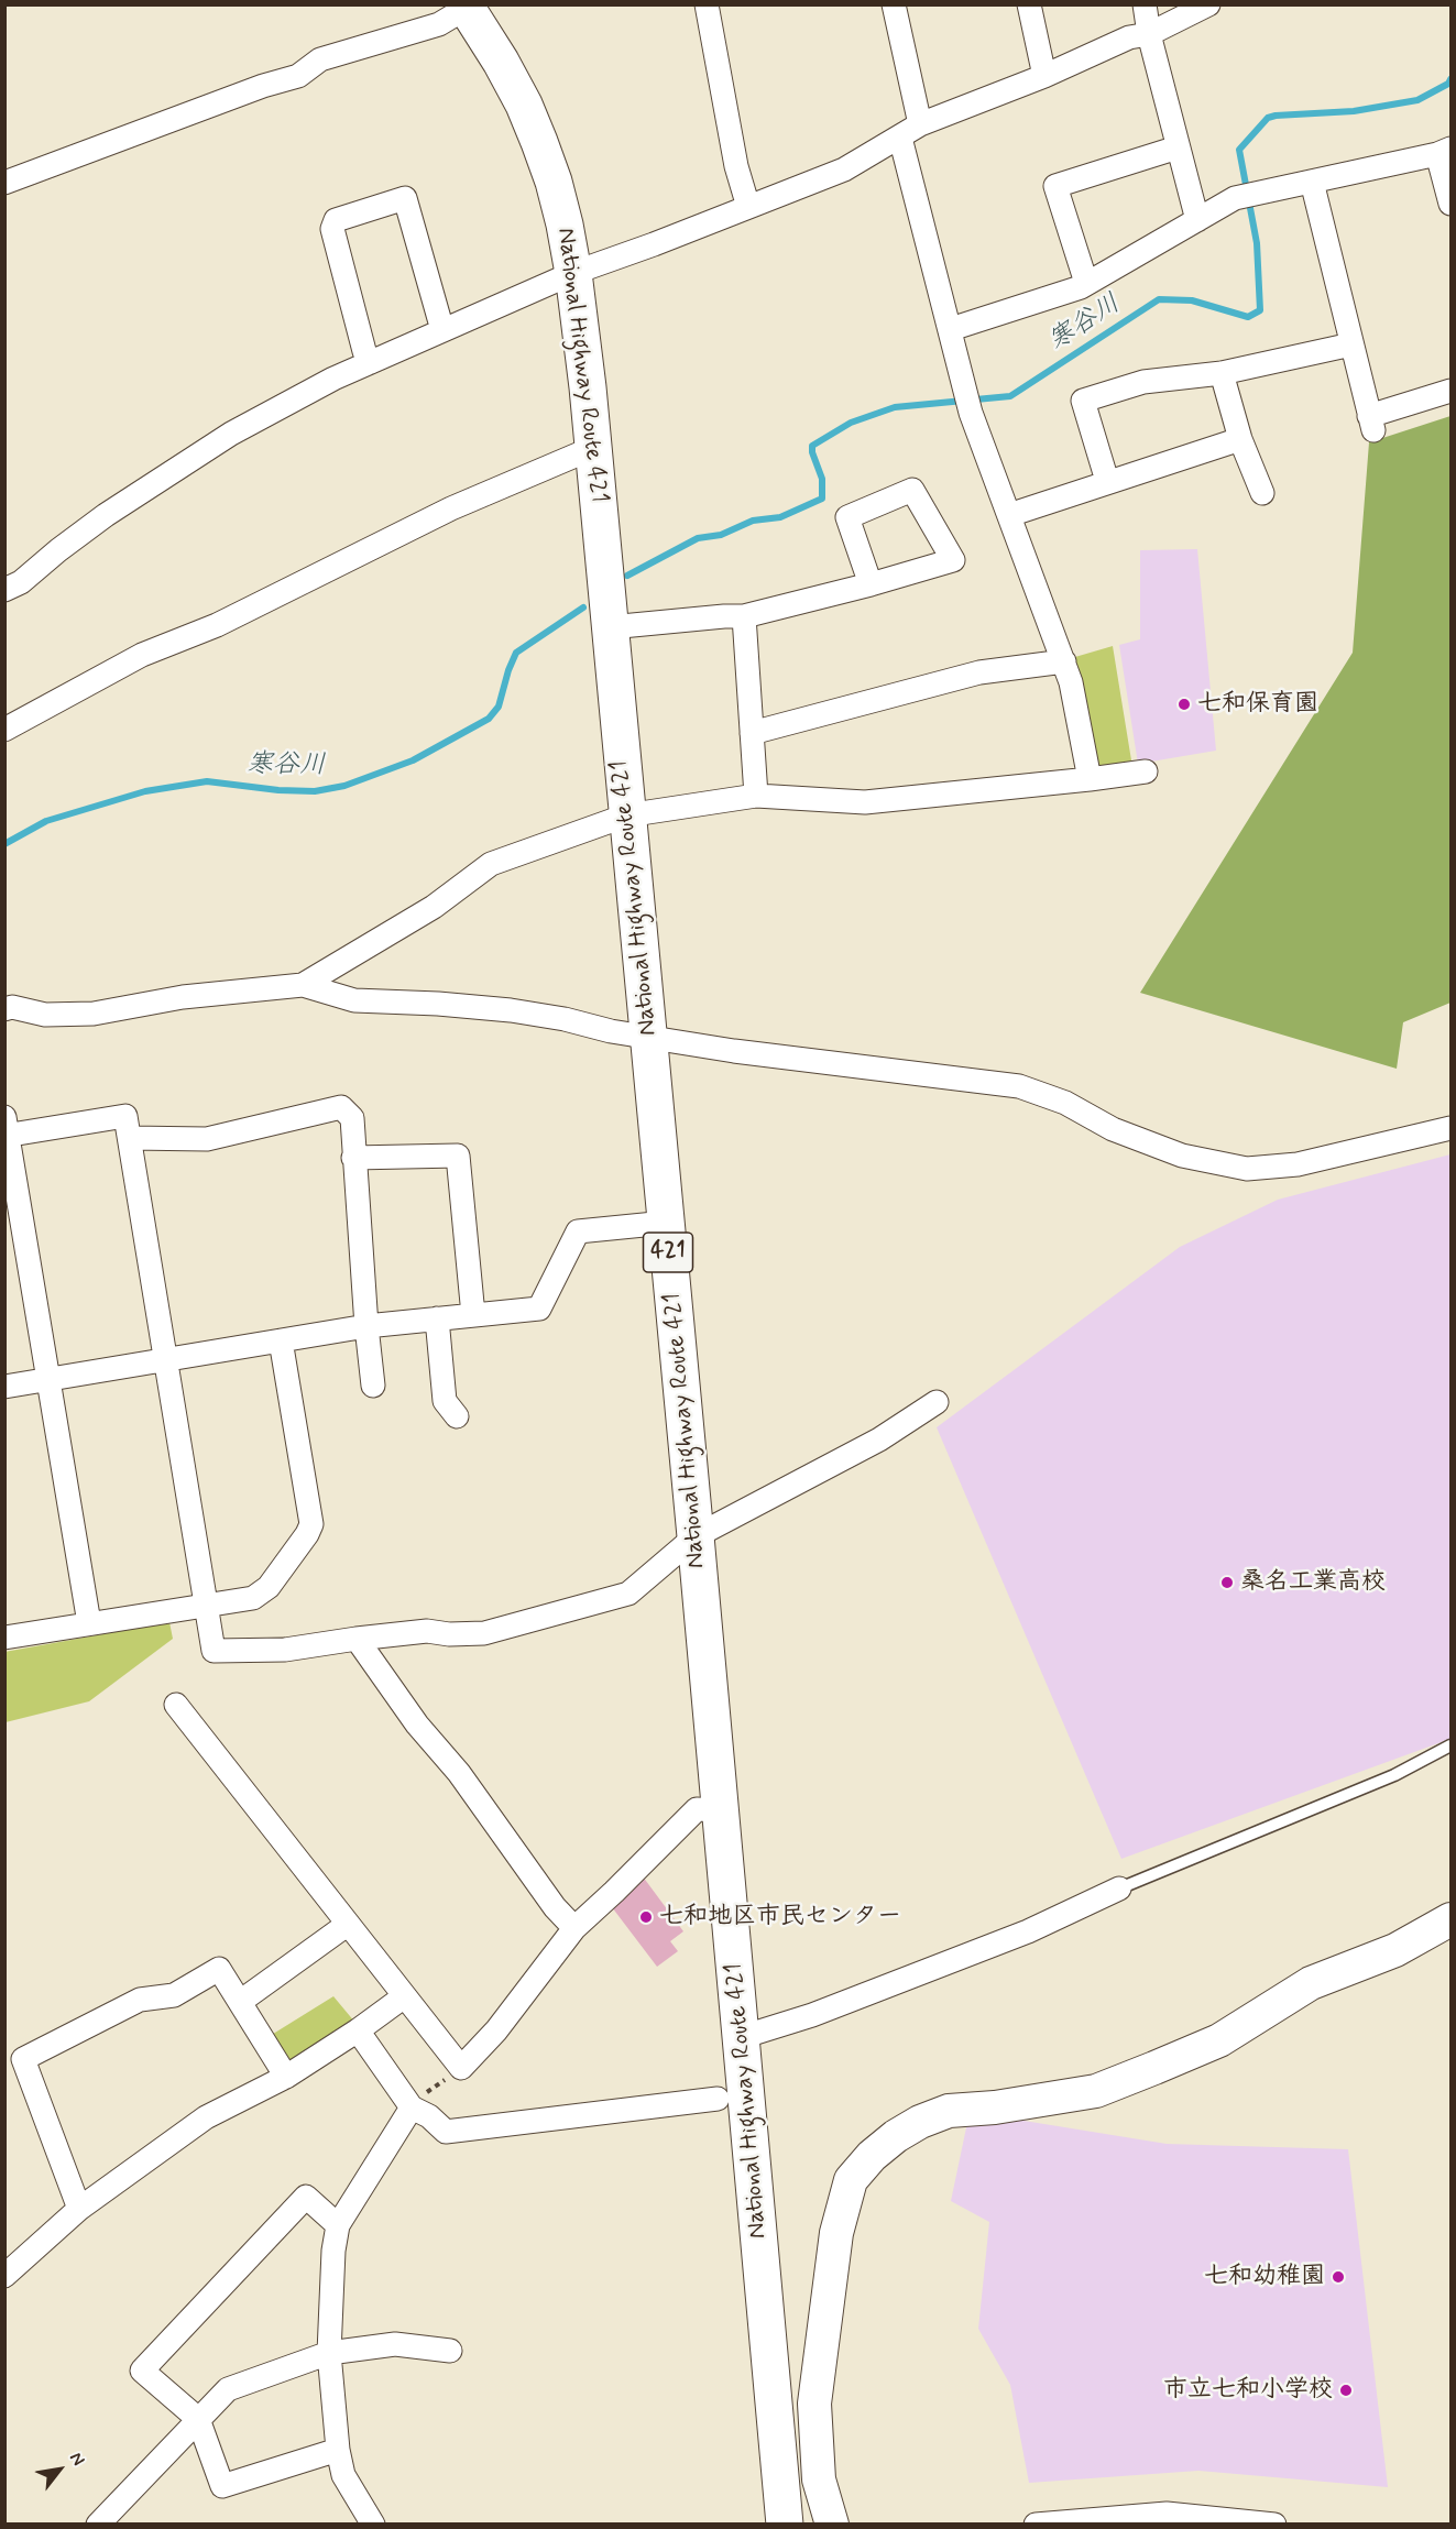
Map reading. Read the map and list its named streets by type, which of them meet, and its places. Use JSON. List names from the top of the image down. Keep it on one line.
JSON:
{"streets":{"highway":["National Highway Route 421","421"]},"water":["寒谷川"],"places":["七和保育園","桑名工業高校","七和地区市民センター","七和幼稚園","市立七和小学校"],"north":"top right"}
